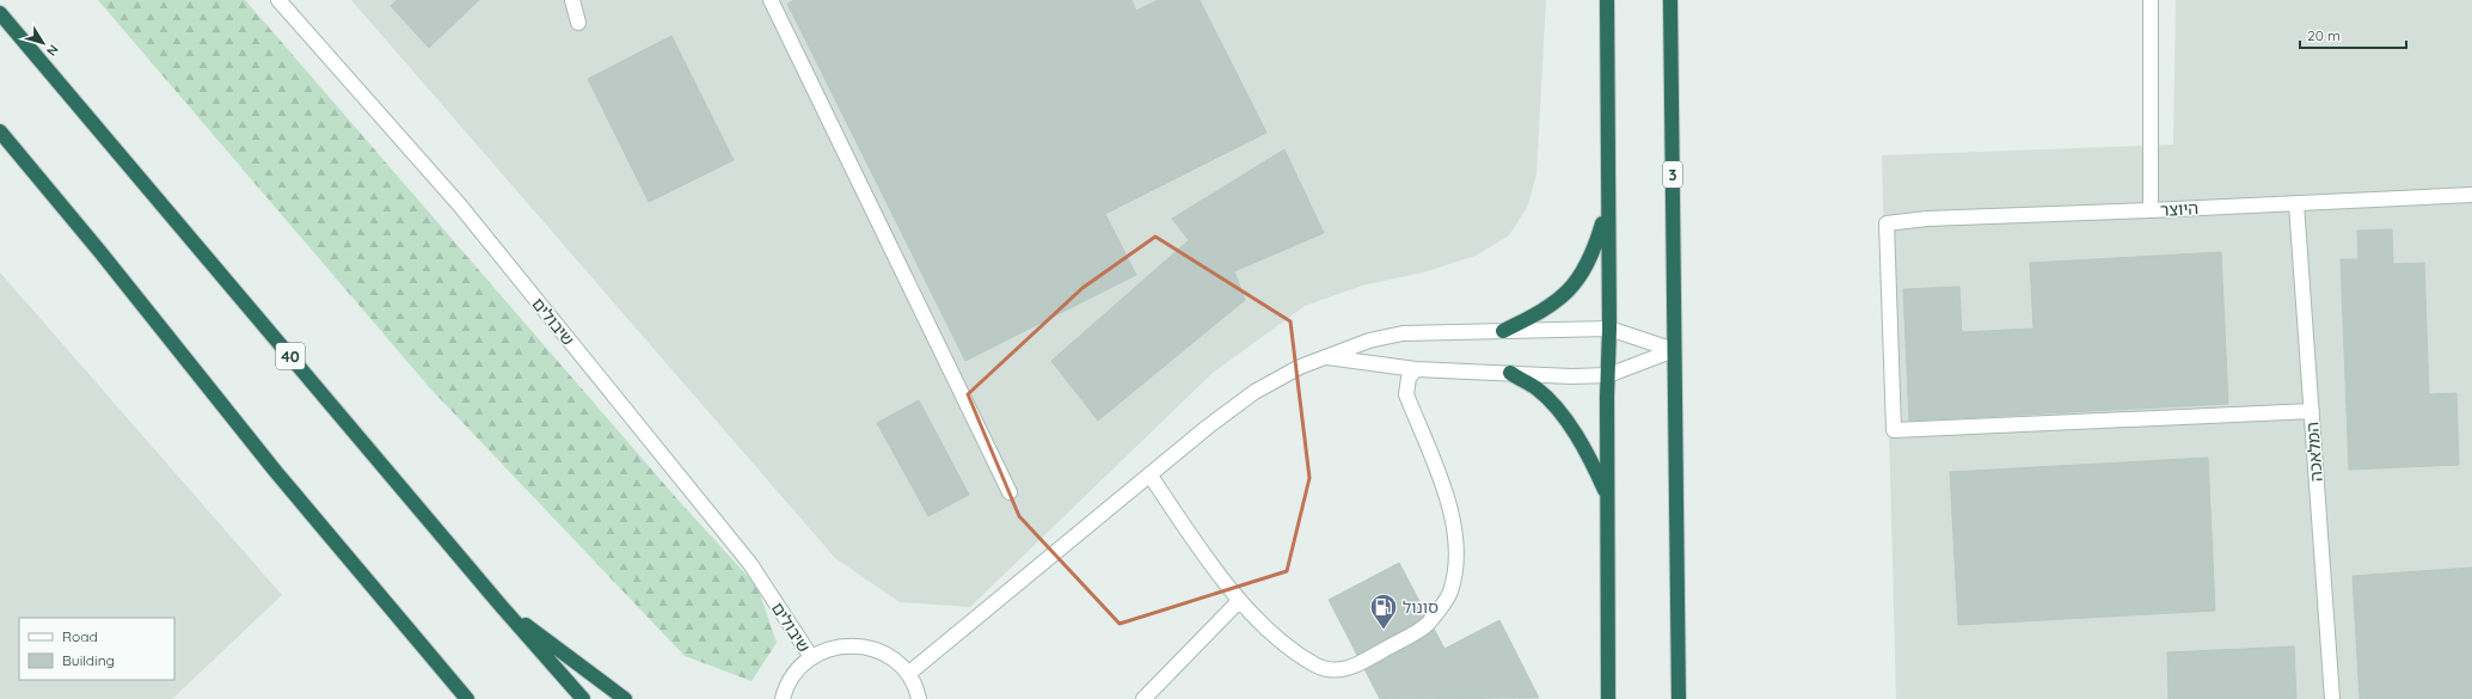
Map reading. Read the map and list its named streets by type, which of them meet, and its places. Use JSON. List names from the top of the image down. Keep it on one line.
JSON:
{"streets":{"highway":["3","40"],"street":["היוצר","שיבולים","המלאכה"]},"crossings":[["היוצר","המלאכה"]],"places":{"fuel station":["סונול"]},"legend":["Road","Building"],"scale_bar":"20 m","north":"bottom right"}
